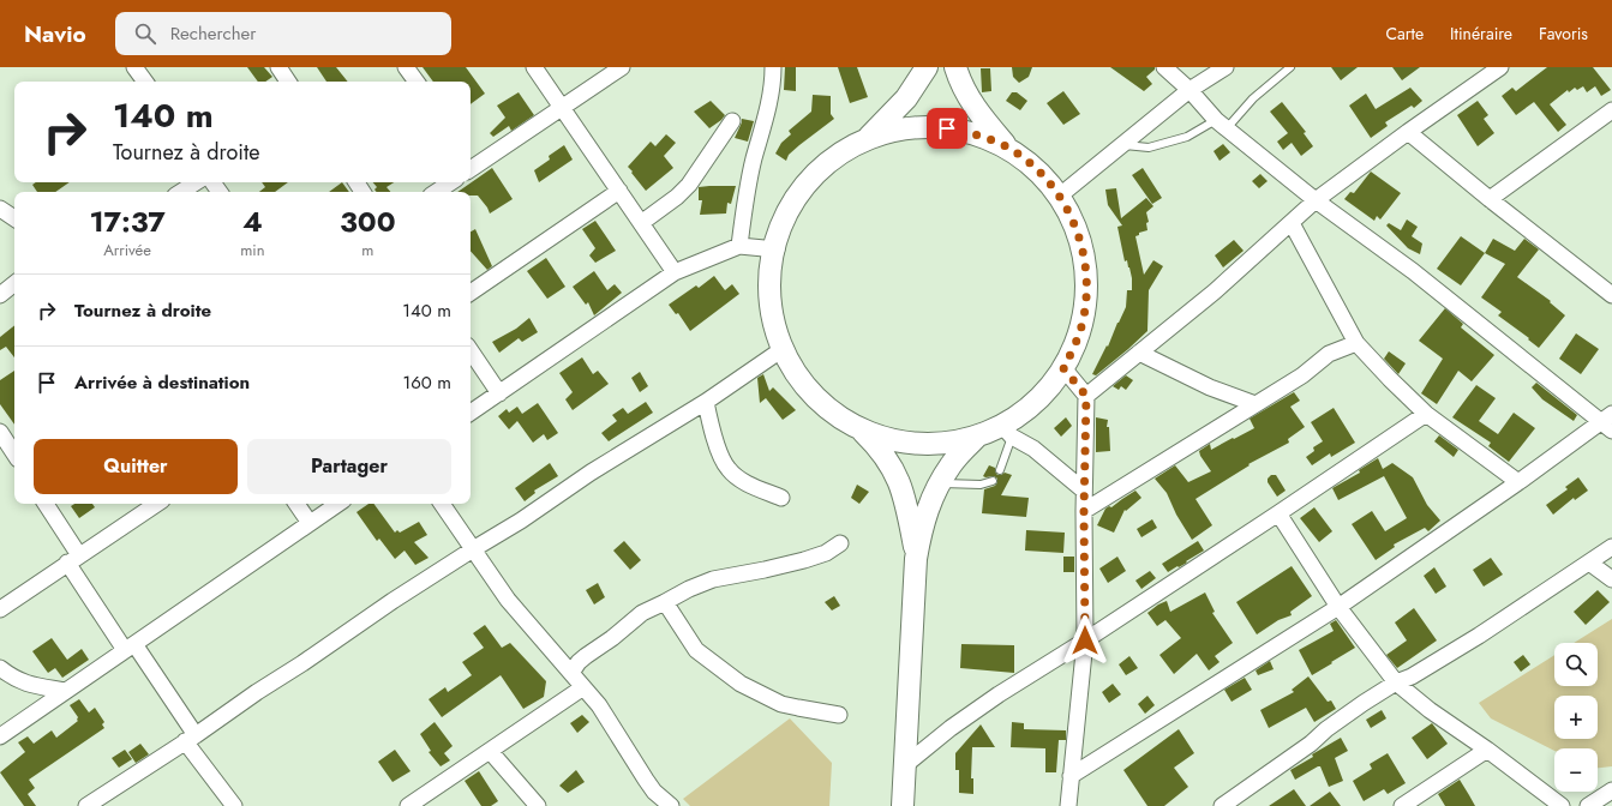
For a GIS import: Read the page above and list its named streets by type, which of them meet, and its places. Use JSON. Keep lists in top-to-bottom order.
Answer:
{
  "page": {
    "header": "Navio",
    "search": "Rechercher",
    "nav": ["Carte", "Itinéraire", "Favoris"],
    "turn": ["140 m", "Tournez à droite"],
    "eta": [
      "17:37",
      "Arrivée",
      "4",
      "min",
      "300",
      "m"
    ],
    "list": [
      {
        "name": "Tournez à droite",
        "value": "140 m"
      },
      {
        "name": "Arrivée à destination",
        "value": "160 m"
      }
    ],
    "buttons": ["Quitter", "Partager"],
    "map_buttons": ["+", "−"]
  }
}
